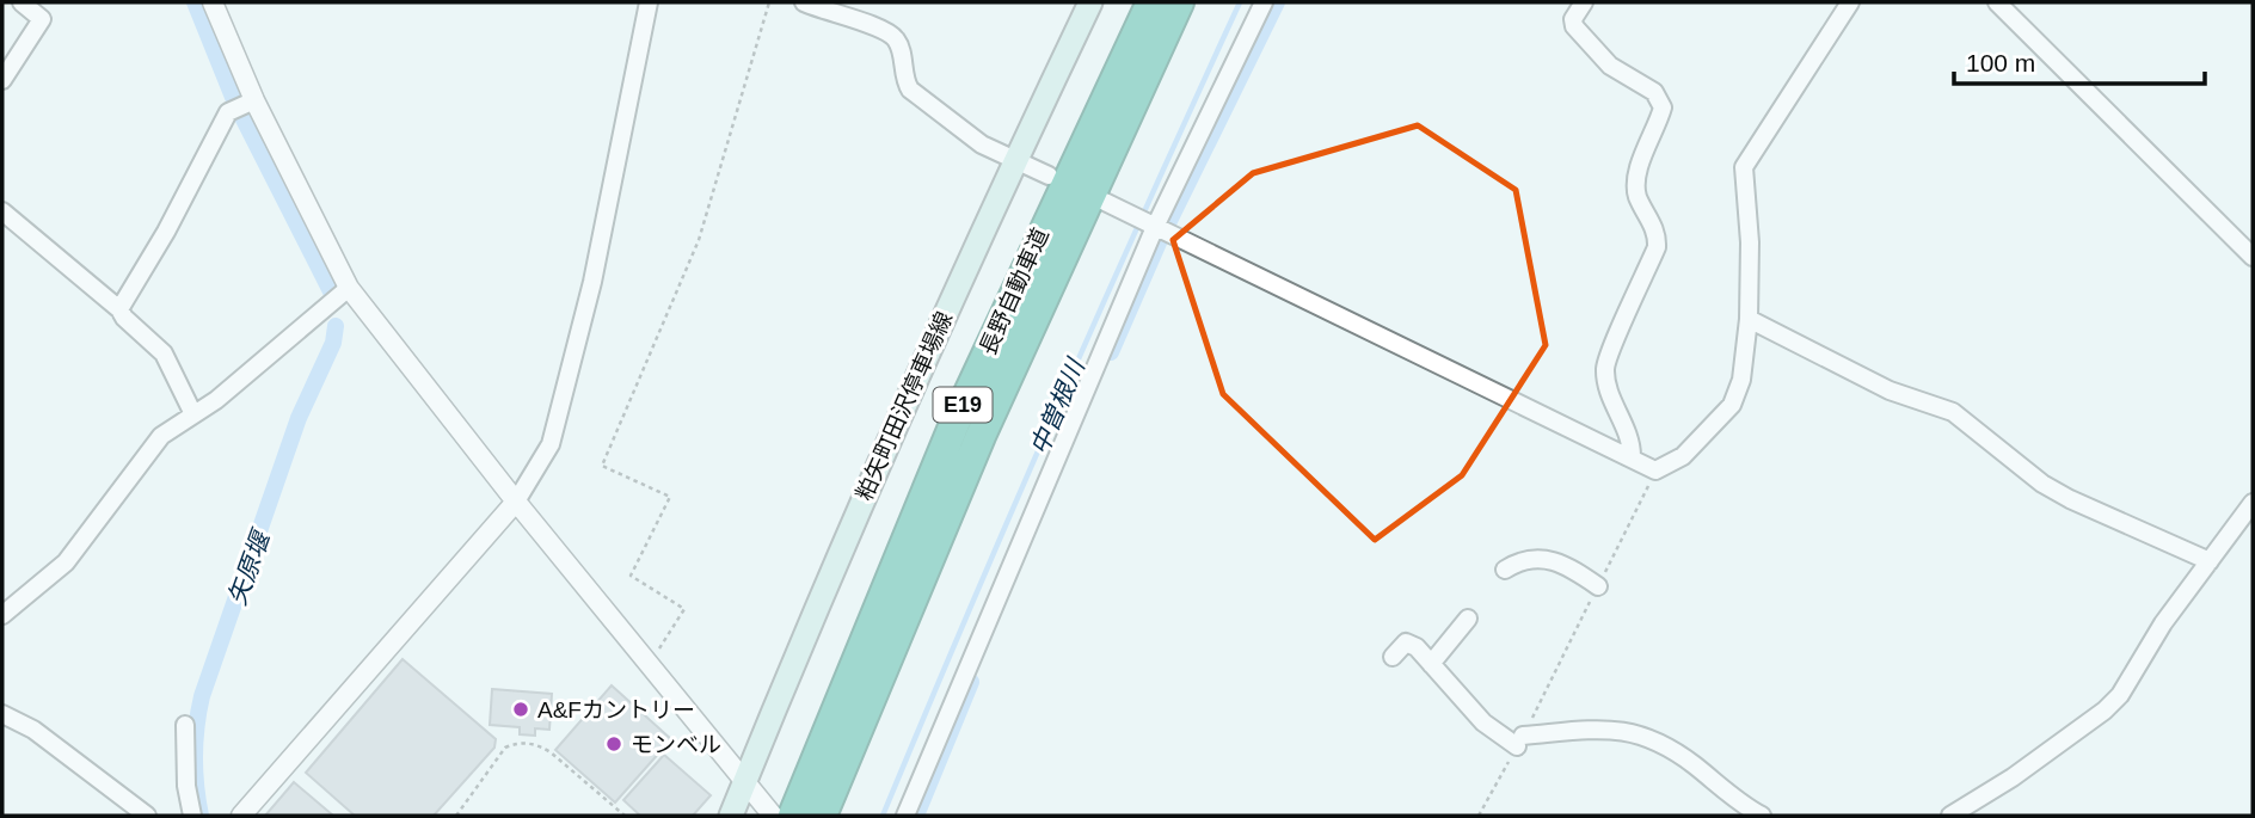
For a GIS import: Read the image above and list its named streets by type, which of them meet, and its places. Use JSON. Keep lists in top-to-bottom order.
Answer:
{
  "streets": {
    "highway": ["長野自動車道", "E19"],
    "main road": ["粕矢町田沢停車場線"]
  },
  "water": ["中曽根川", "矢原堰"],
  "places": ["A&Fカントリー", "モンベル"],
  "scale_bar": "100 m"
}
